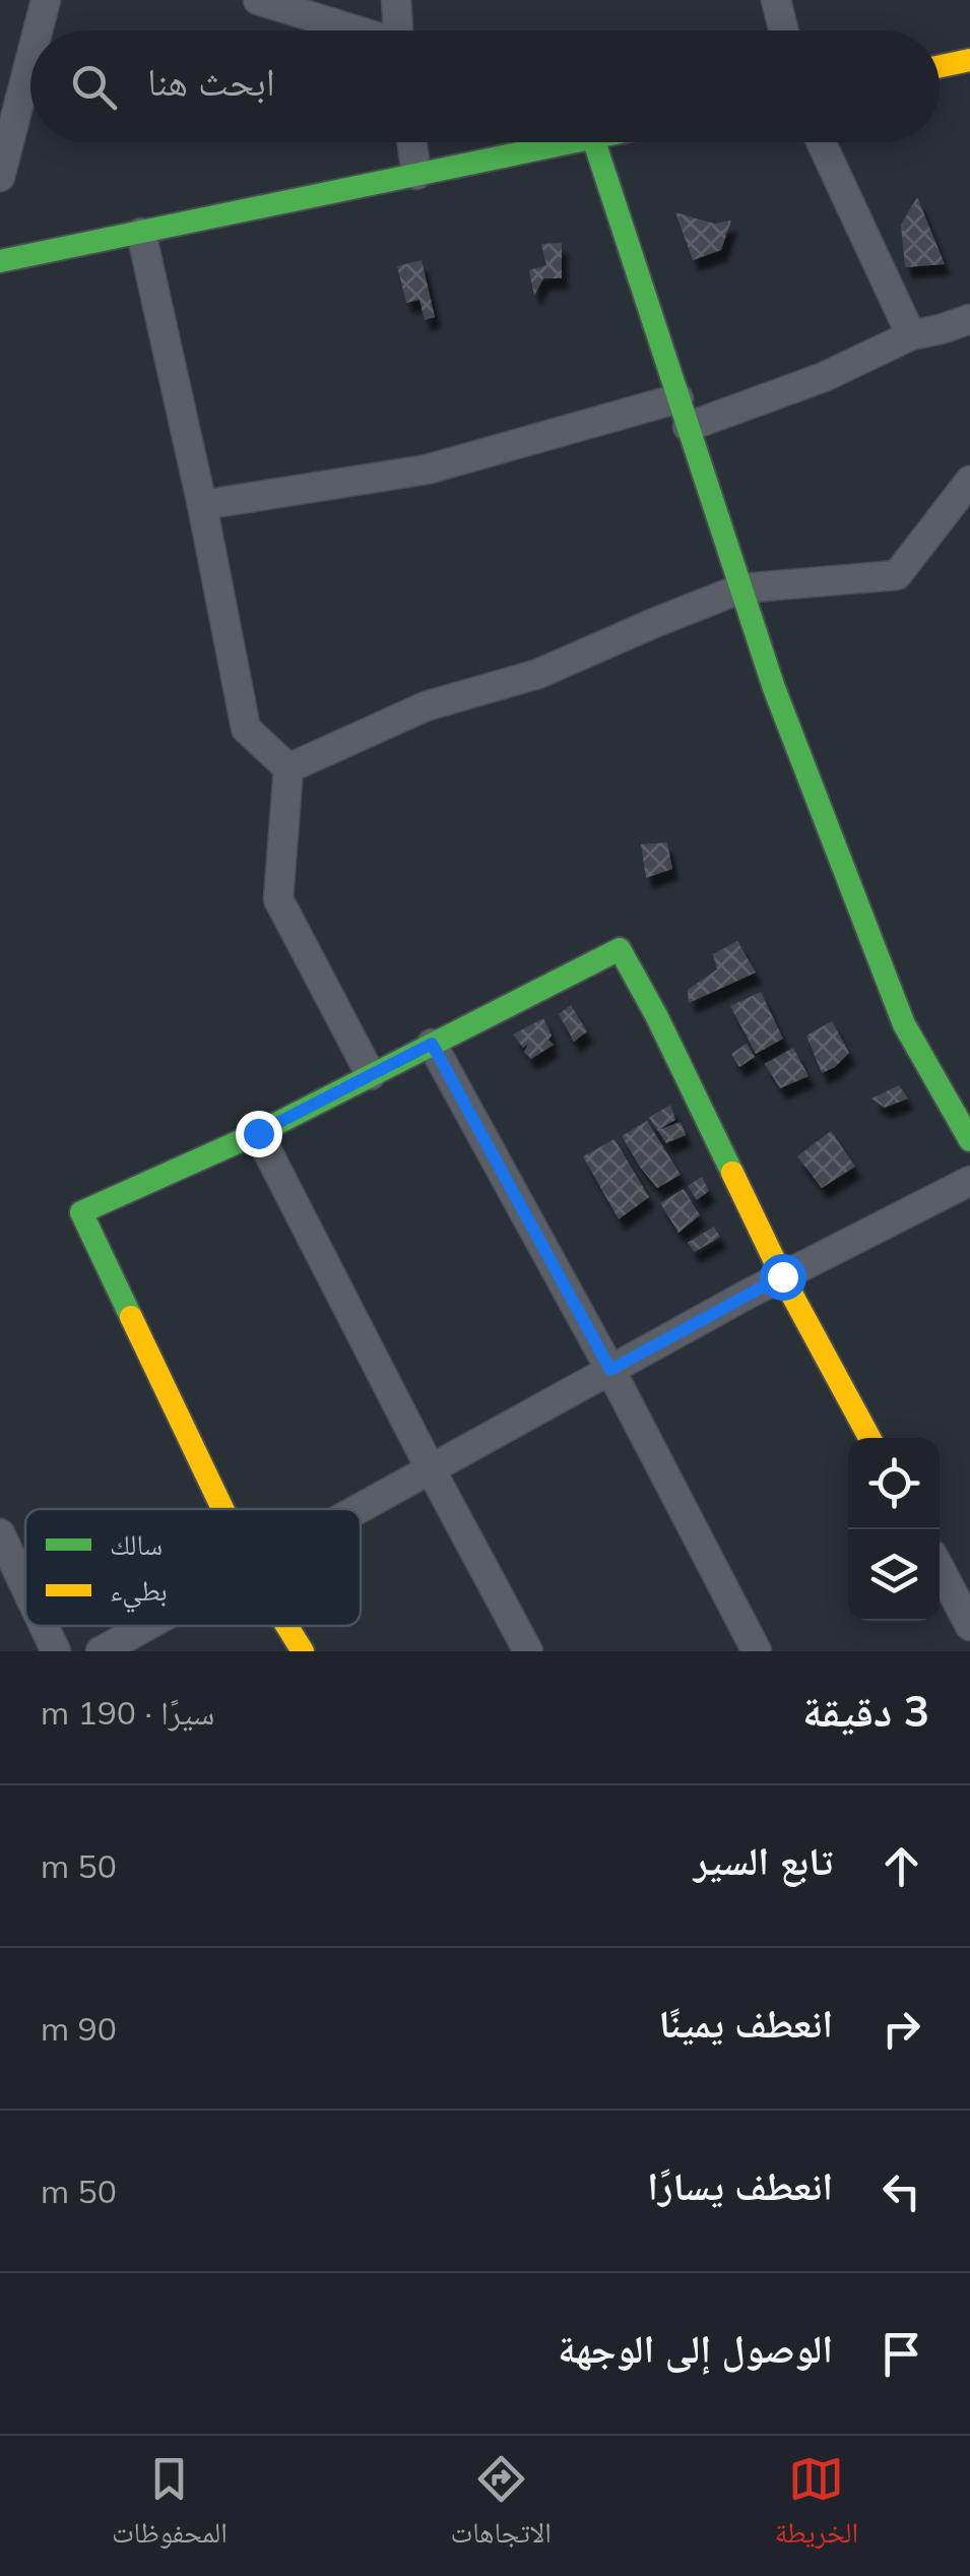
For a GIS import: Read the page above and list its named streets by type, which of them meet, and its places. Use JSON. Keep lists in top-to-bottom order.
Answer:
{
  "legend": ["سالك", "بطيء"],
  "page": {
    "search": "ابحث هنا",
    "heading": ["3 دقيقة", "سيرًا · 190 m"],
    "list": [
      ["تابع السير", "50 m"],
      ["انعطف يمينًا", "90 m"],
      ["انعطف يسارًا", "50 m"],
      "الوصول إلى الوجهة"
    ],
    "nav": ["الخريطة", "الاتجاهات", "المحفوظات"]
  }
}
